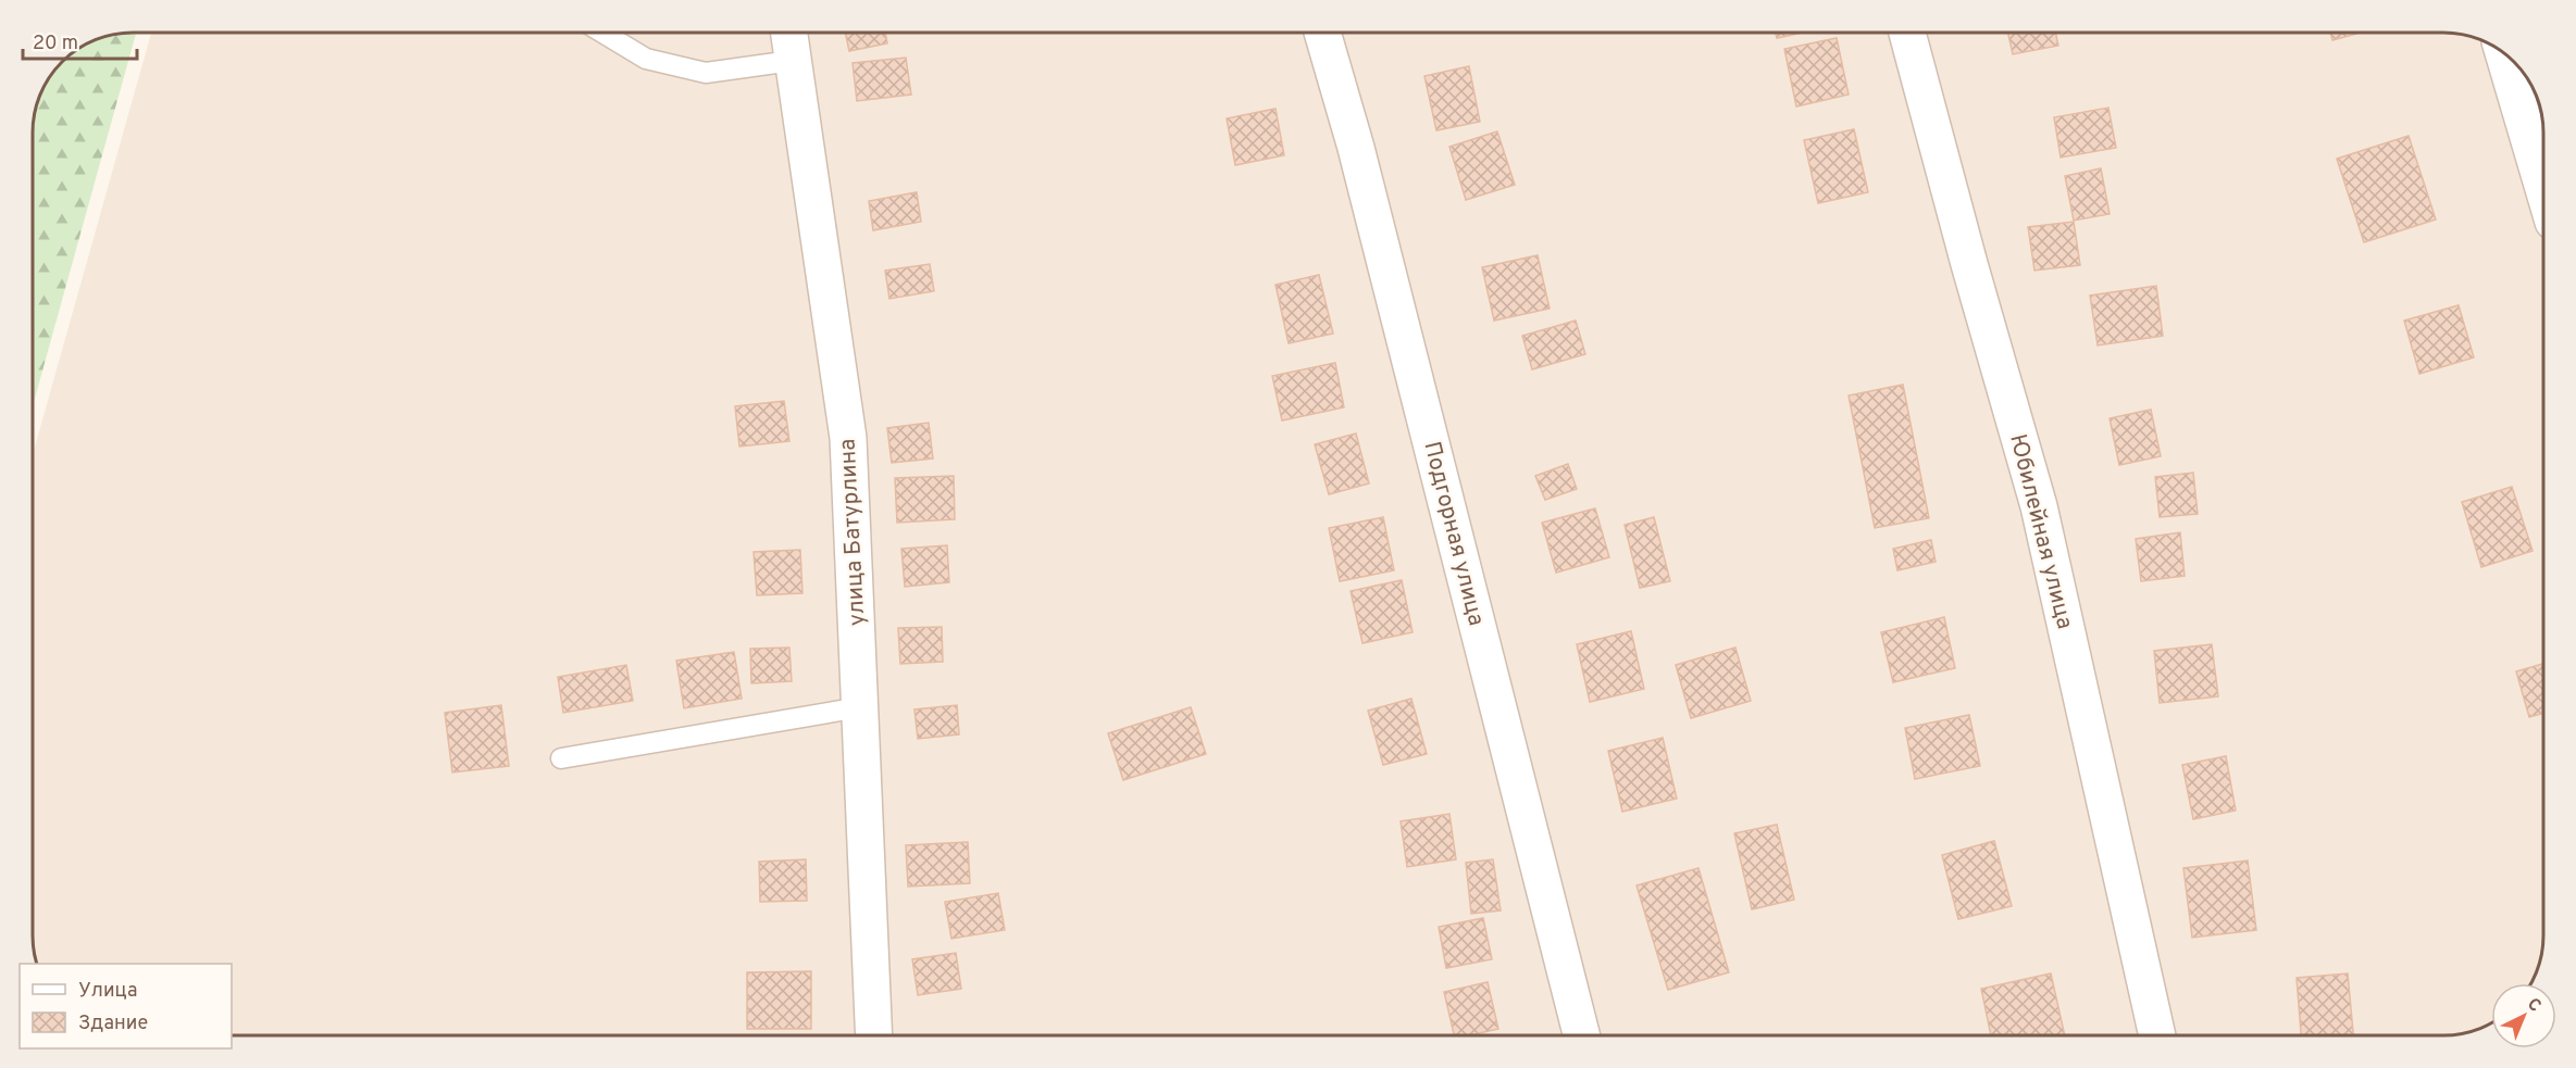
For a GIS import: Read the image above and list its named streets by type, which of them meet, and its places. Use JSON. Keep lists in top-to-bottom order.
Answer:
{
  "streets": {
    "street": ["Юбилейная улица", "улица Батурлина", "Подгорная улица"]
  },
  "legend": ["Улица", "Здание"],
  "scale_bar": "20 m",
  "north": "top right"
}
